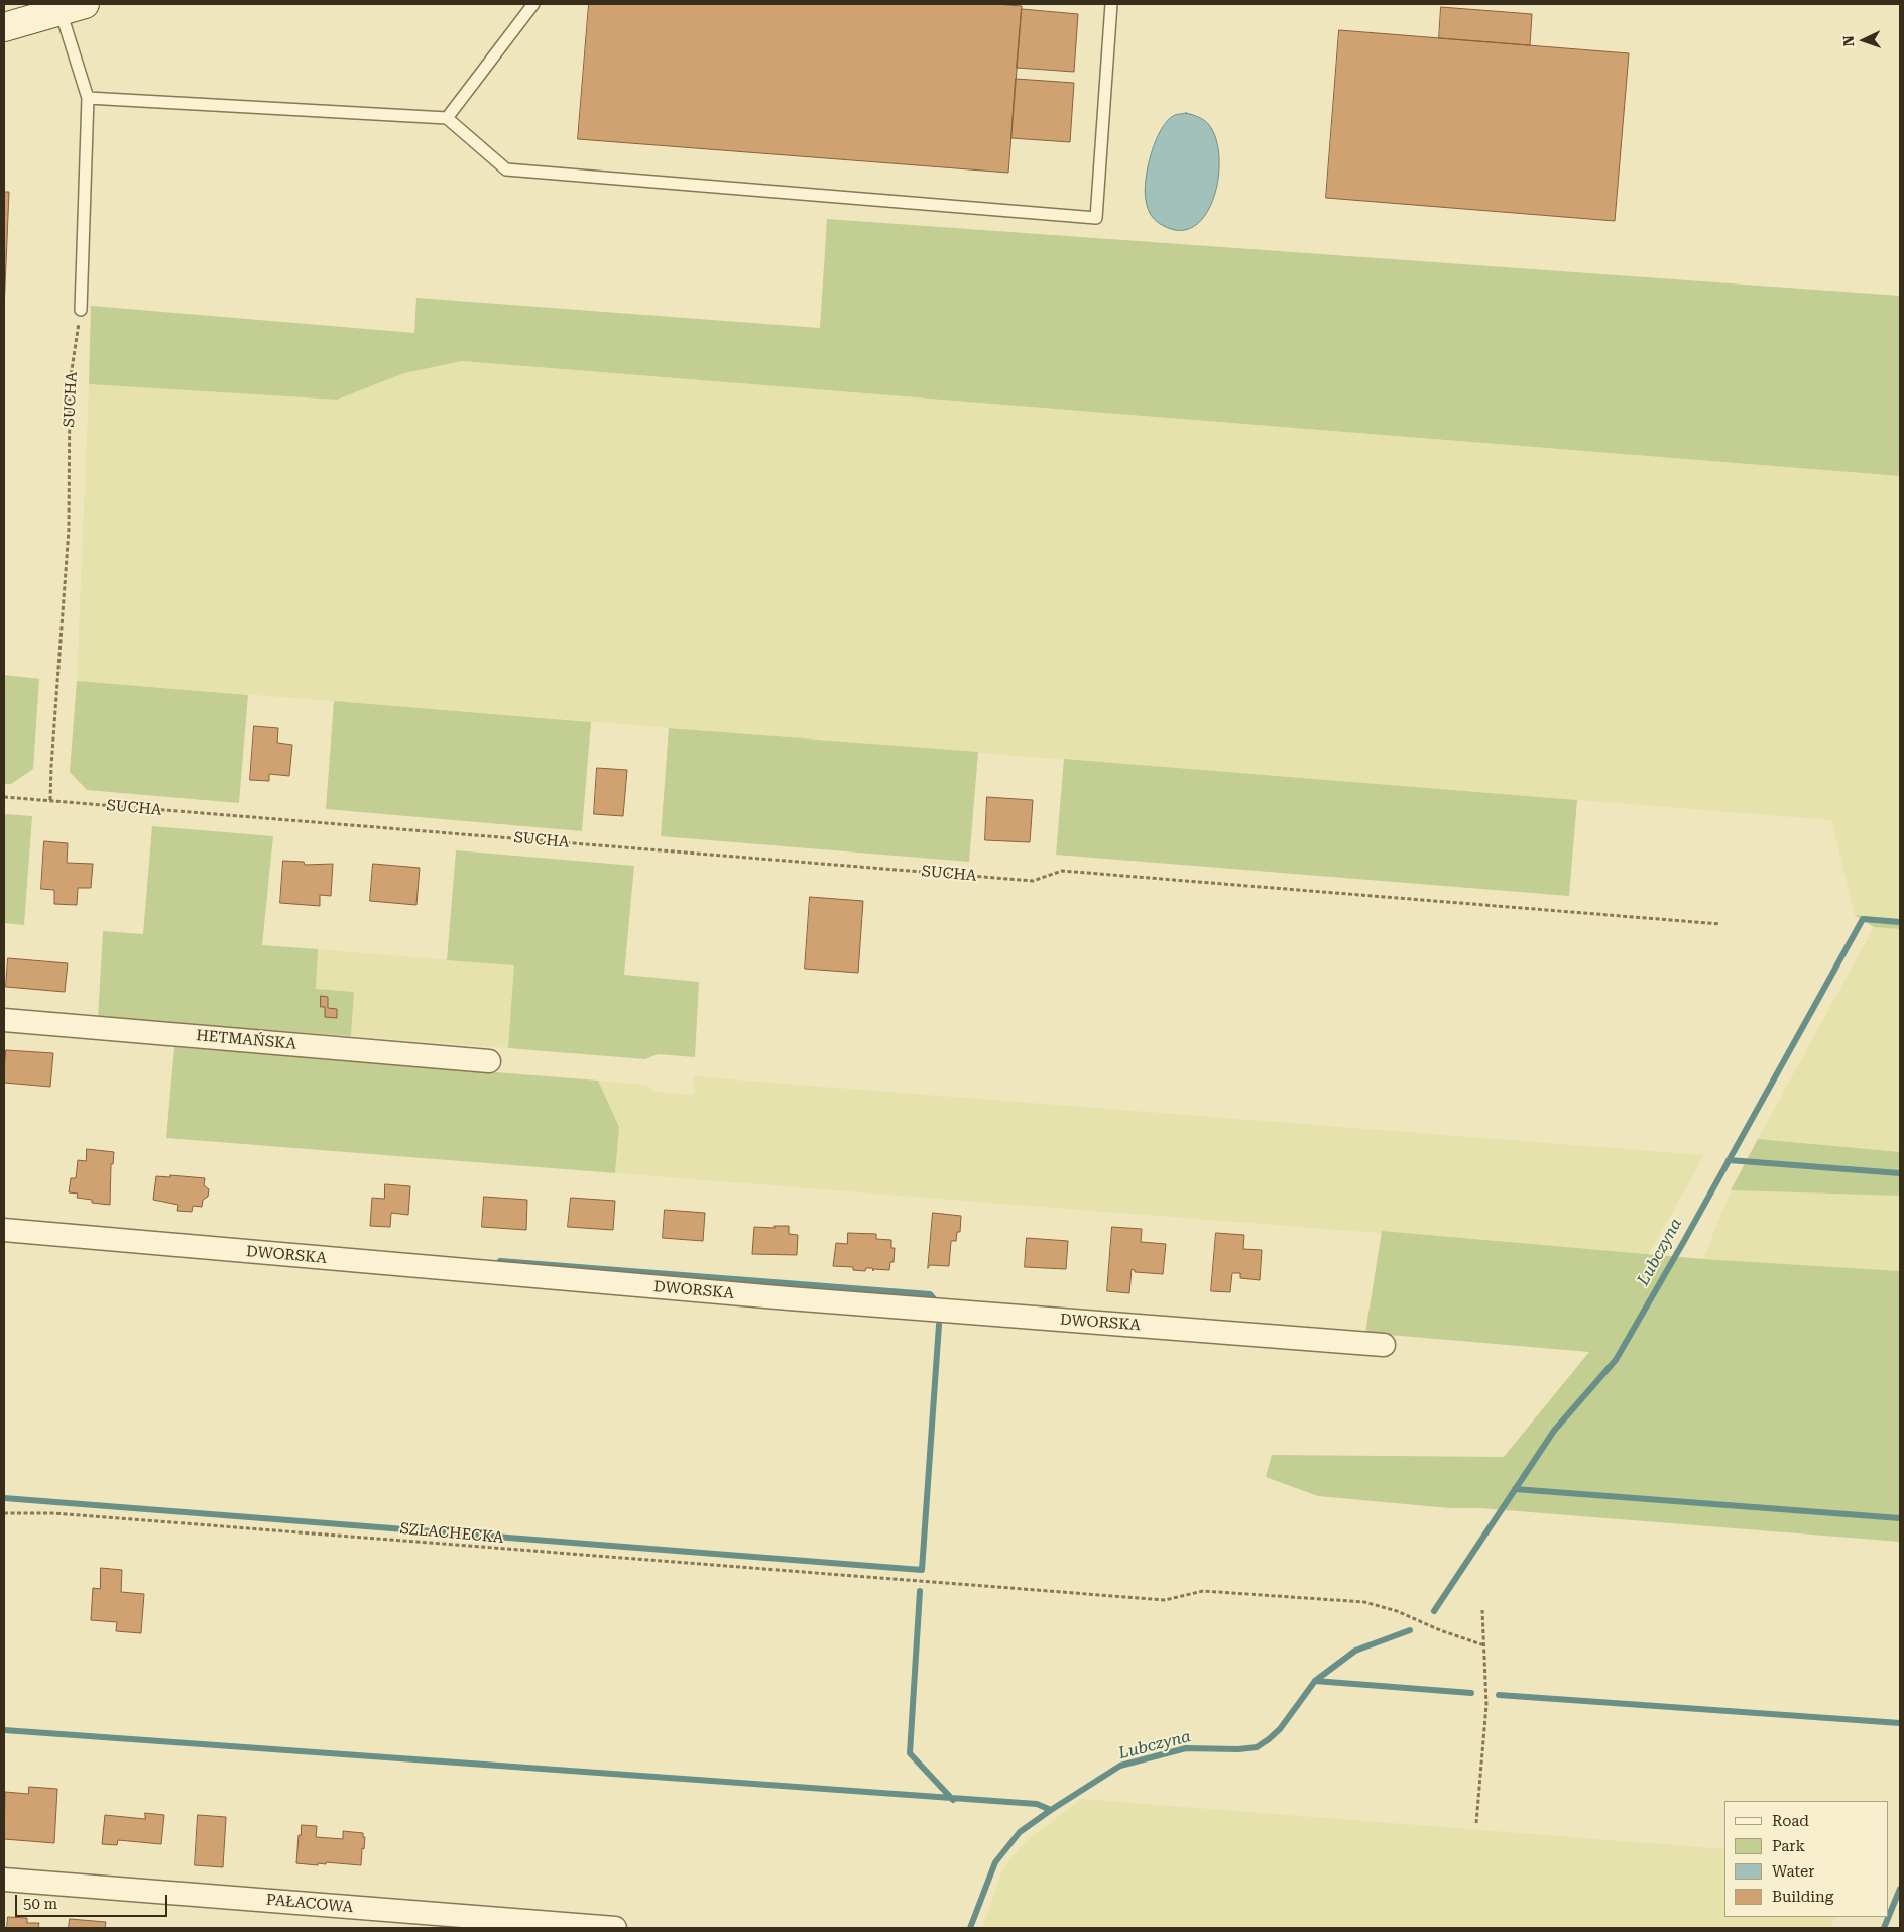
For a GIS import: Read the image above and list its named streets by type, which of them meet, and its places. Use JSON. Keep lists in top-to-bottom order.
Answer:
{
  "streets": {
    "street": ["HETMAŃSKA", "DWORSKA", "PAŁACOWA"],
    "path": ["SUCHA", "SZLACHECKA"]
  },
  "water": ["Lubczyna"],
  "legend": [
    "Road",
    "Park",
    "Water",
    "Building"
  ],
  "scale_bar": "50 m",
  "north": "left"
}
